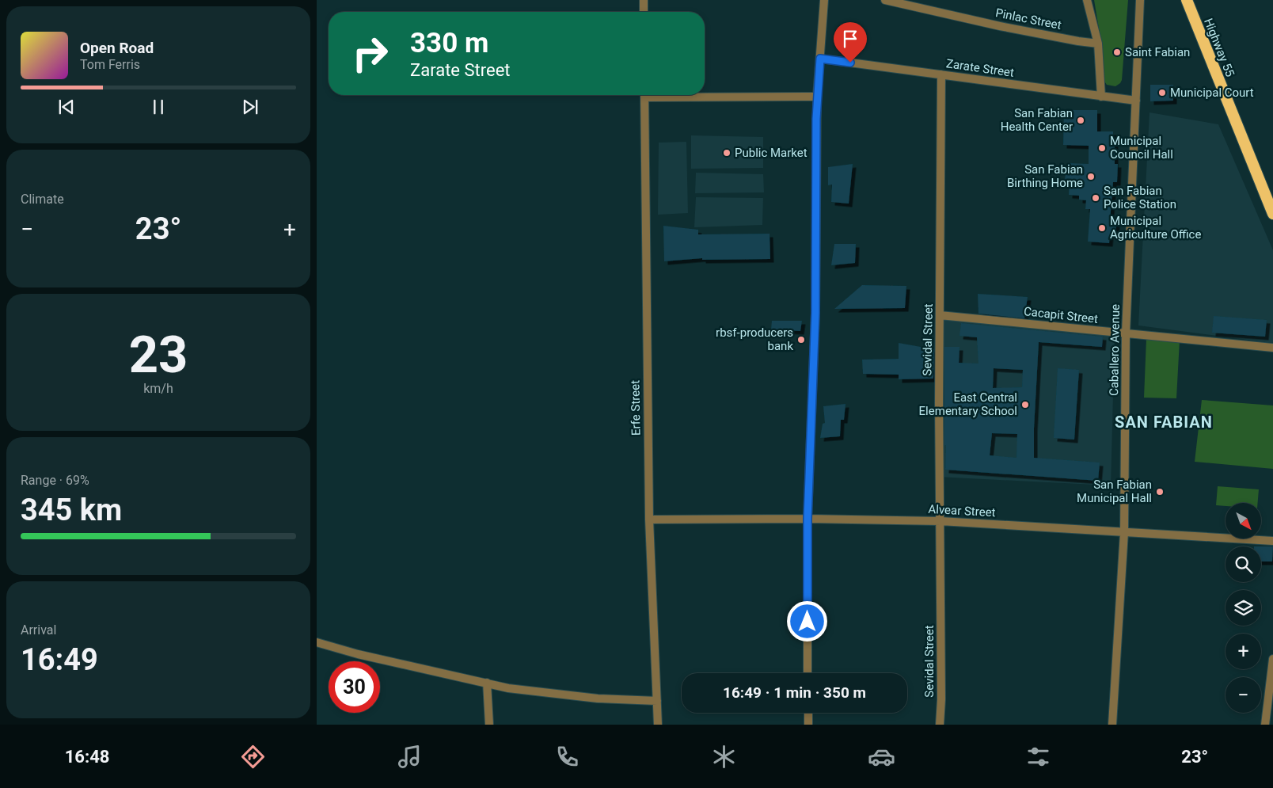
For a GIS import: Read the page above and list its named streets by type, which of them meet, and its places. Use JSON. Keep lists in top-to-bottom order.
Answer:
{
  "streets": {
    "highway": ["Highway 55"],
    "street": [
      "Pinlac Street",
      "Zarate Street",
      "Cacapit Street",
      "Sevidal Street",
      "Caballero Avenue",
      "Erfe Street",
      "Alvear Street"
    ]
  },
  "crossings": [
    ["Zarate Street", "Sevidal Street"],
    ["Zarate Street", "Caballero Avenue"],
    ["Cacapit Street", "Sevidal Street"],
    ["Cacapit Street", "Caballero Avenue"],
    ["Sevidal Street", "Alvear Street"],
    ["Caballero Avenue", "Alvear Street"],
    ["Erfe Street", "Alvear Street"]
  ],
  "districts": ["SAN FABIAN"],
  "places": [
    "Saint Fabian",
    "Municipal Court",
    "San Fabian Health Center",
    "Municipal Council Hall",
    "Public Market",
    "San Fabian Birthing Home",
    "San Fabian Police Station",
    "Municipal Agriculture Office",
    "rbsf-producers bank",
    "East Central Elementary School",
    "San Fabian Municipal Hall"
  ],
  "north": "bottom right",
  "page": {
    "turn": ["330 m", "Zarate Street"],
    "song": ["Open Road", "Tom Ferris"],
    "tile": [
      "Climate",
      ["23", "km/h"],
      ["Range · 69%", "345 km"],
      ["Arrival", "16:49"]
    ],
    "heat": ["−", "23°", "+"],
    "map_buttons": ["+", "−"],
    "limit": "30",
    "trip": "16:49 · 1 min · 350 m",
    "tabs": ["16:48", "23°"]
  }
}
